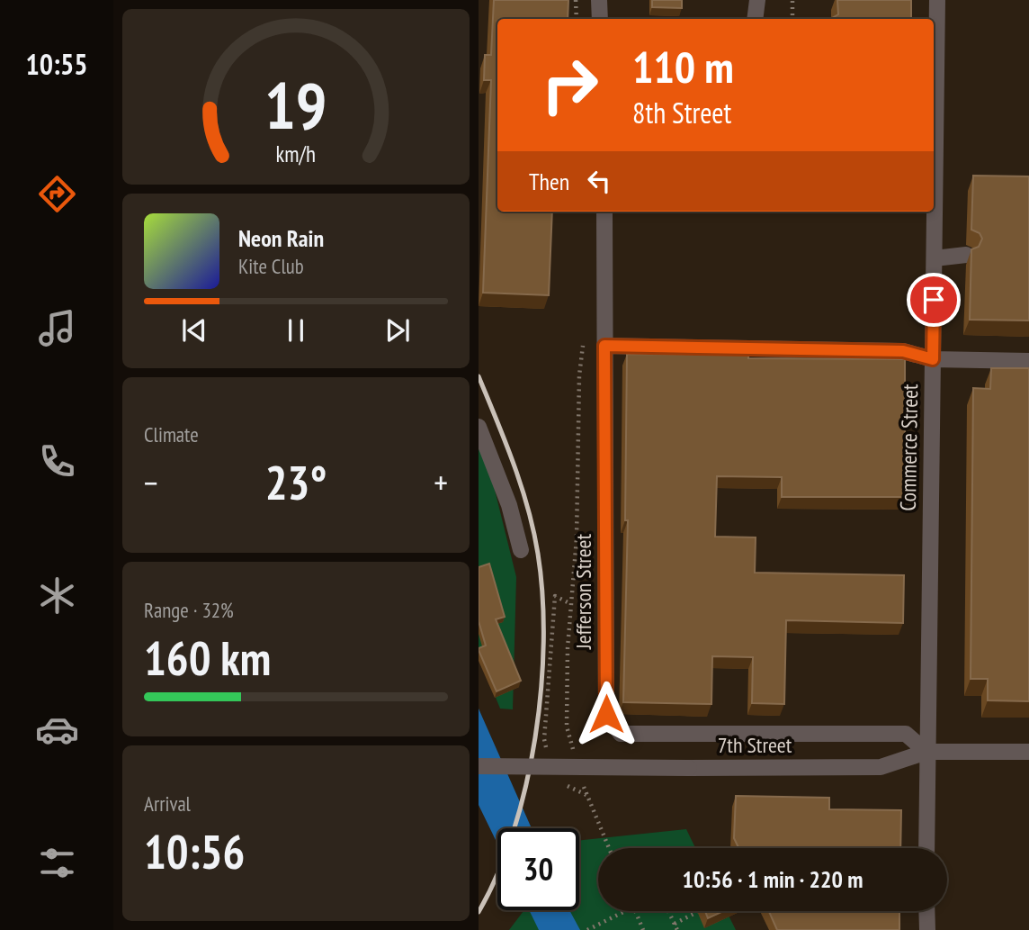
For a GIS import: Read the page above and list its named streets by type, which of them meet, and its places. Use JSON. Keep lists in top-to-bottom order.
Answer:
{
  "streets": {
    "street": ["Commerce Street", "Jefferson Street", "7th Street"]
  },
  "crossings": [
    ["Commerce Street", "Jefferson Street"],
    ["Commerce Street", "7th Street"],
    ["Jefferson Street", "7th Street"]
  ],
  "page": {
    "tabs": "10:55",
    "turn": ["110 m", "8th Street"],
    "then": "Then",
    "song": ["Neon Rain", "Kite Club"],
    "tile": [
      "Climate",
      ["Range · 32%", "160 km"],
      ["Arrival", "10:56"]
    ],
    "heat": ["−", "23°", "+"],
    "limit": "30",
    "trip": "10:56 · 1 min · 220 m",
    "gauge": ["19", "km/h"]
  }
}
